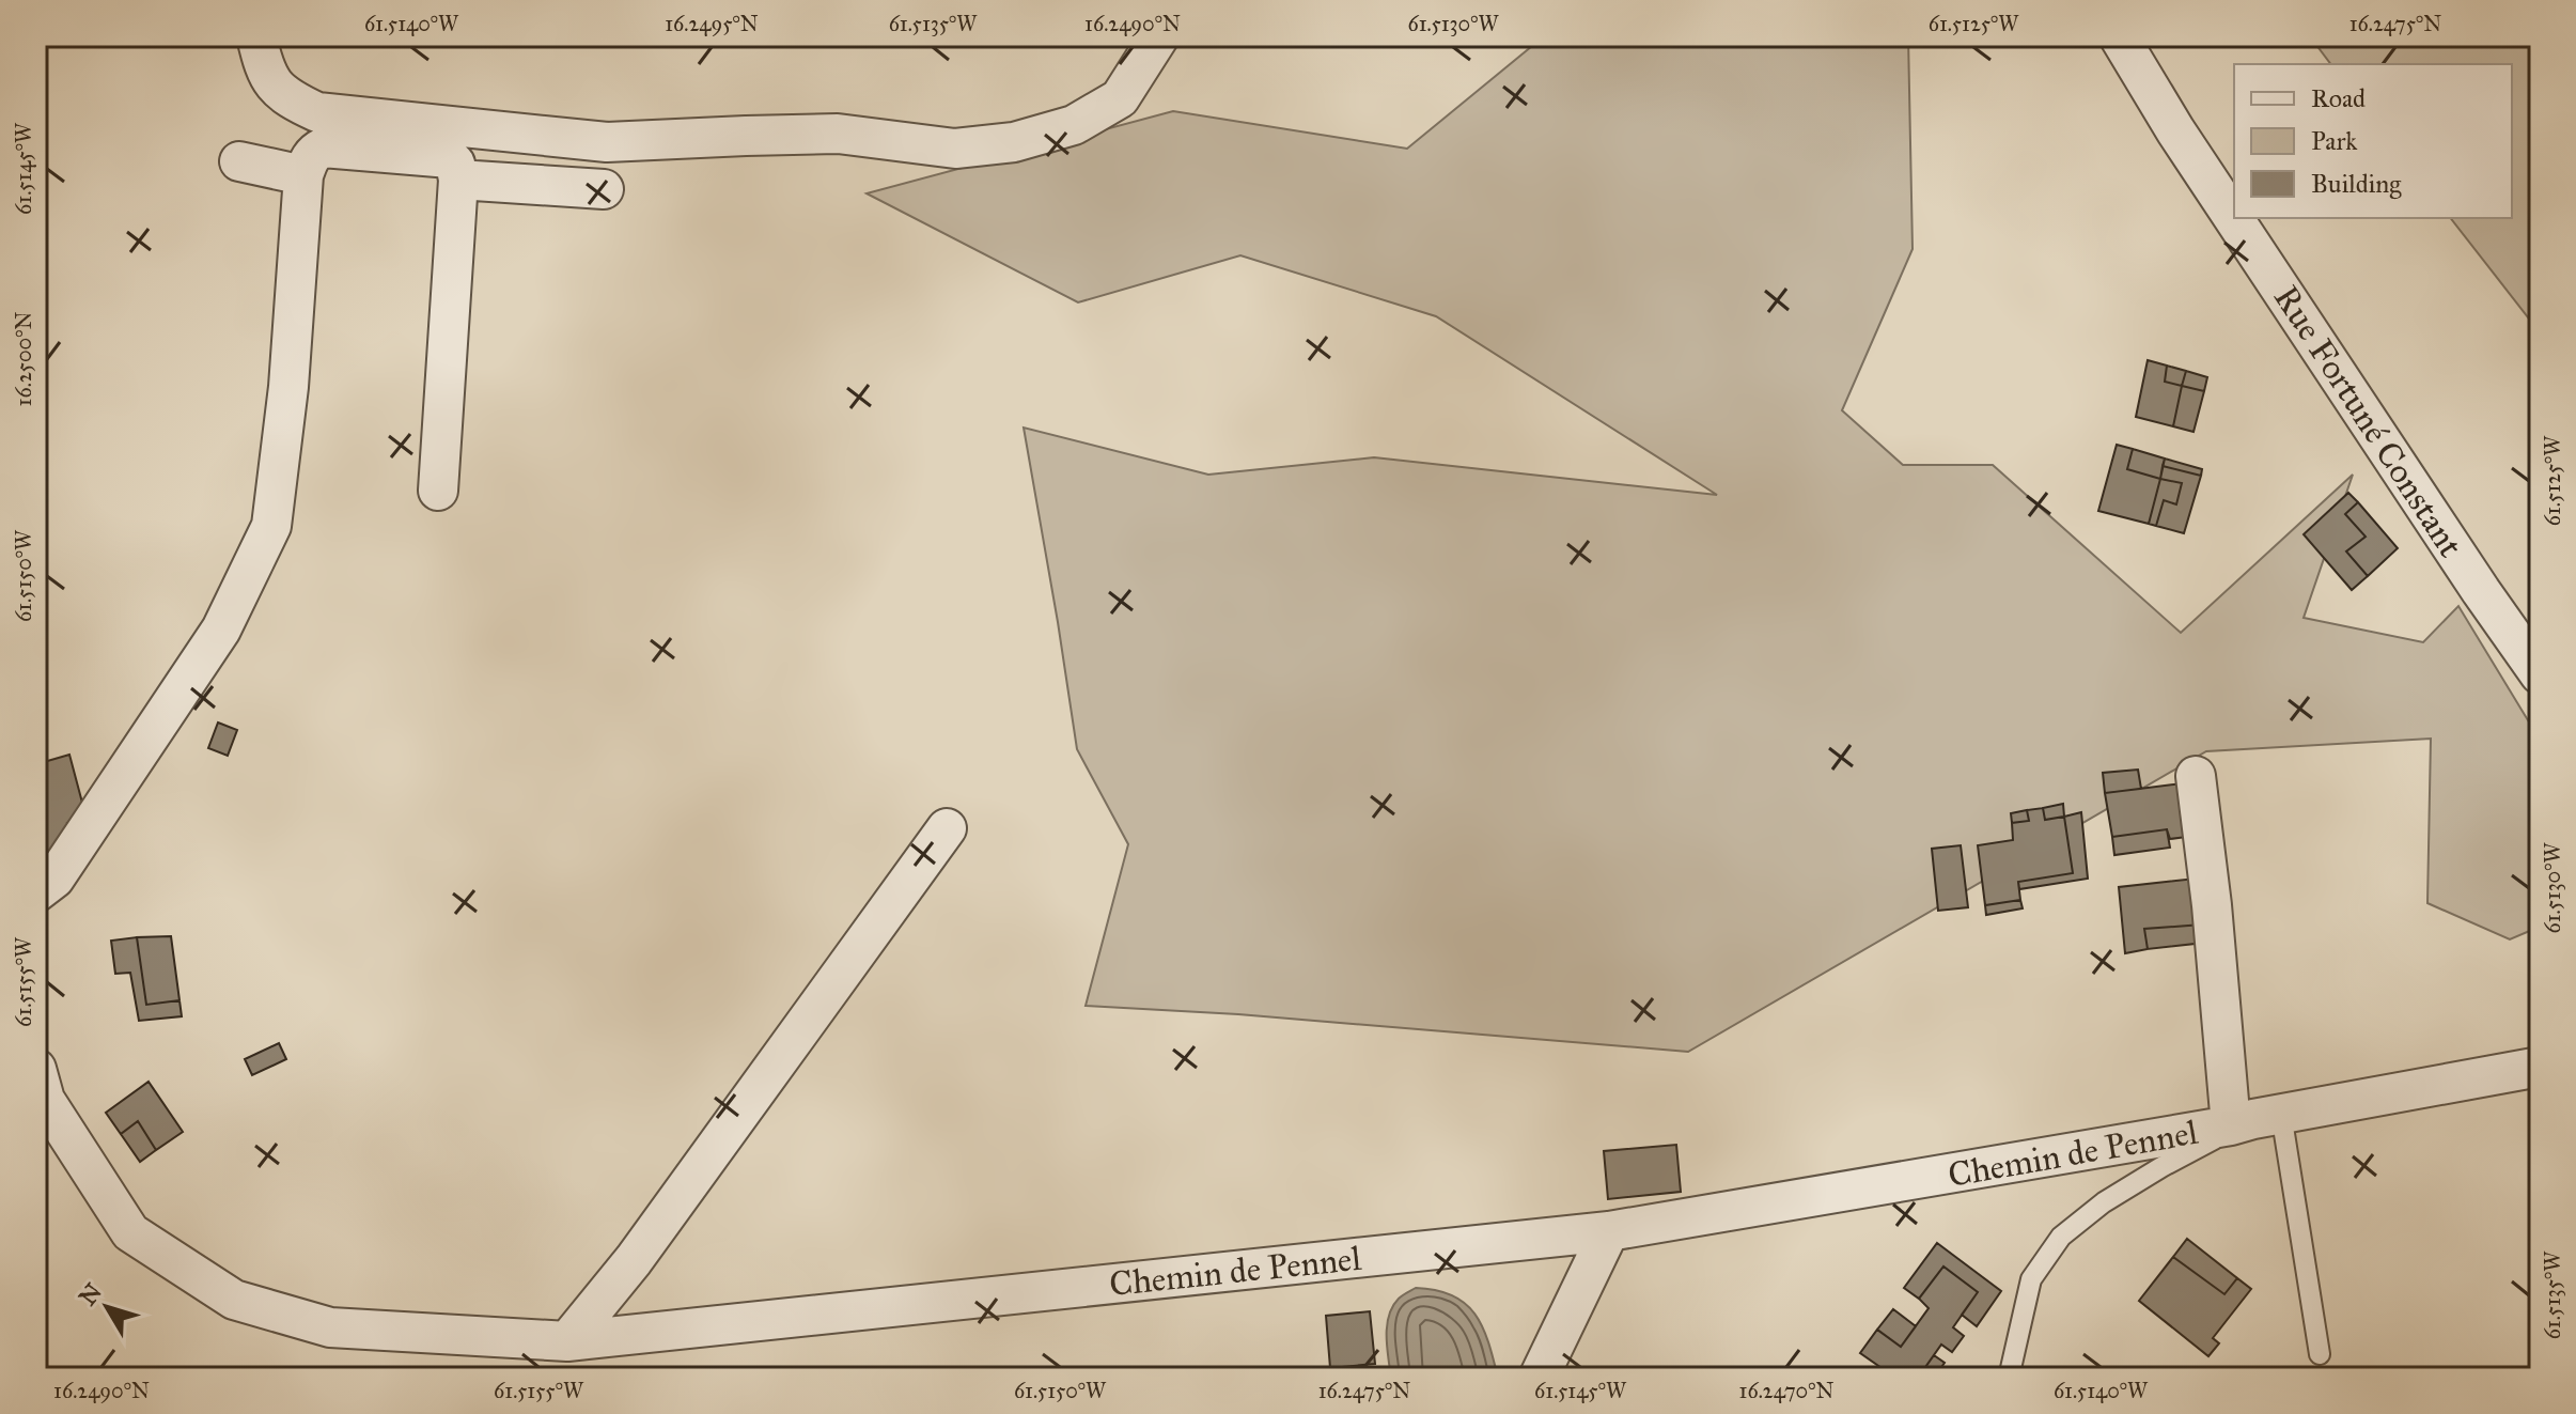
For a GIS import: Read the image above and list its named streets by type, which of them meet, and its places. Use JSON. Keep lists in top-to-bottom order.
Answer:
{
  "streets": {
    "street": ["Rue Fortuné Constant", "Chemin de Pennel"]
  },
  "legend": ["Road", "Park", "Building"],
  "north": "top left",
  "coordinates": [
    "61.5140°W",
    "16.2495°N",
    "61.5135°W",
    "16.2490°N",
    "61.5130°W",
    "61.5125°W",
    "16.2475°N",
    "61.5145°W",
    "16.2500°N",
    "61.5150°W",
    "61.5155°W",
    "16.2470°N"
  ]
}
